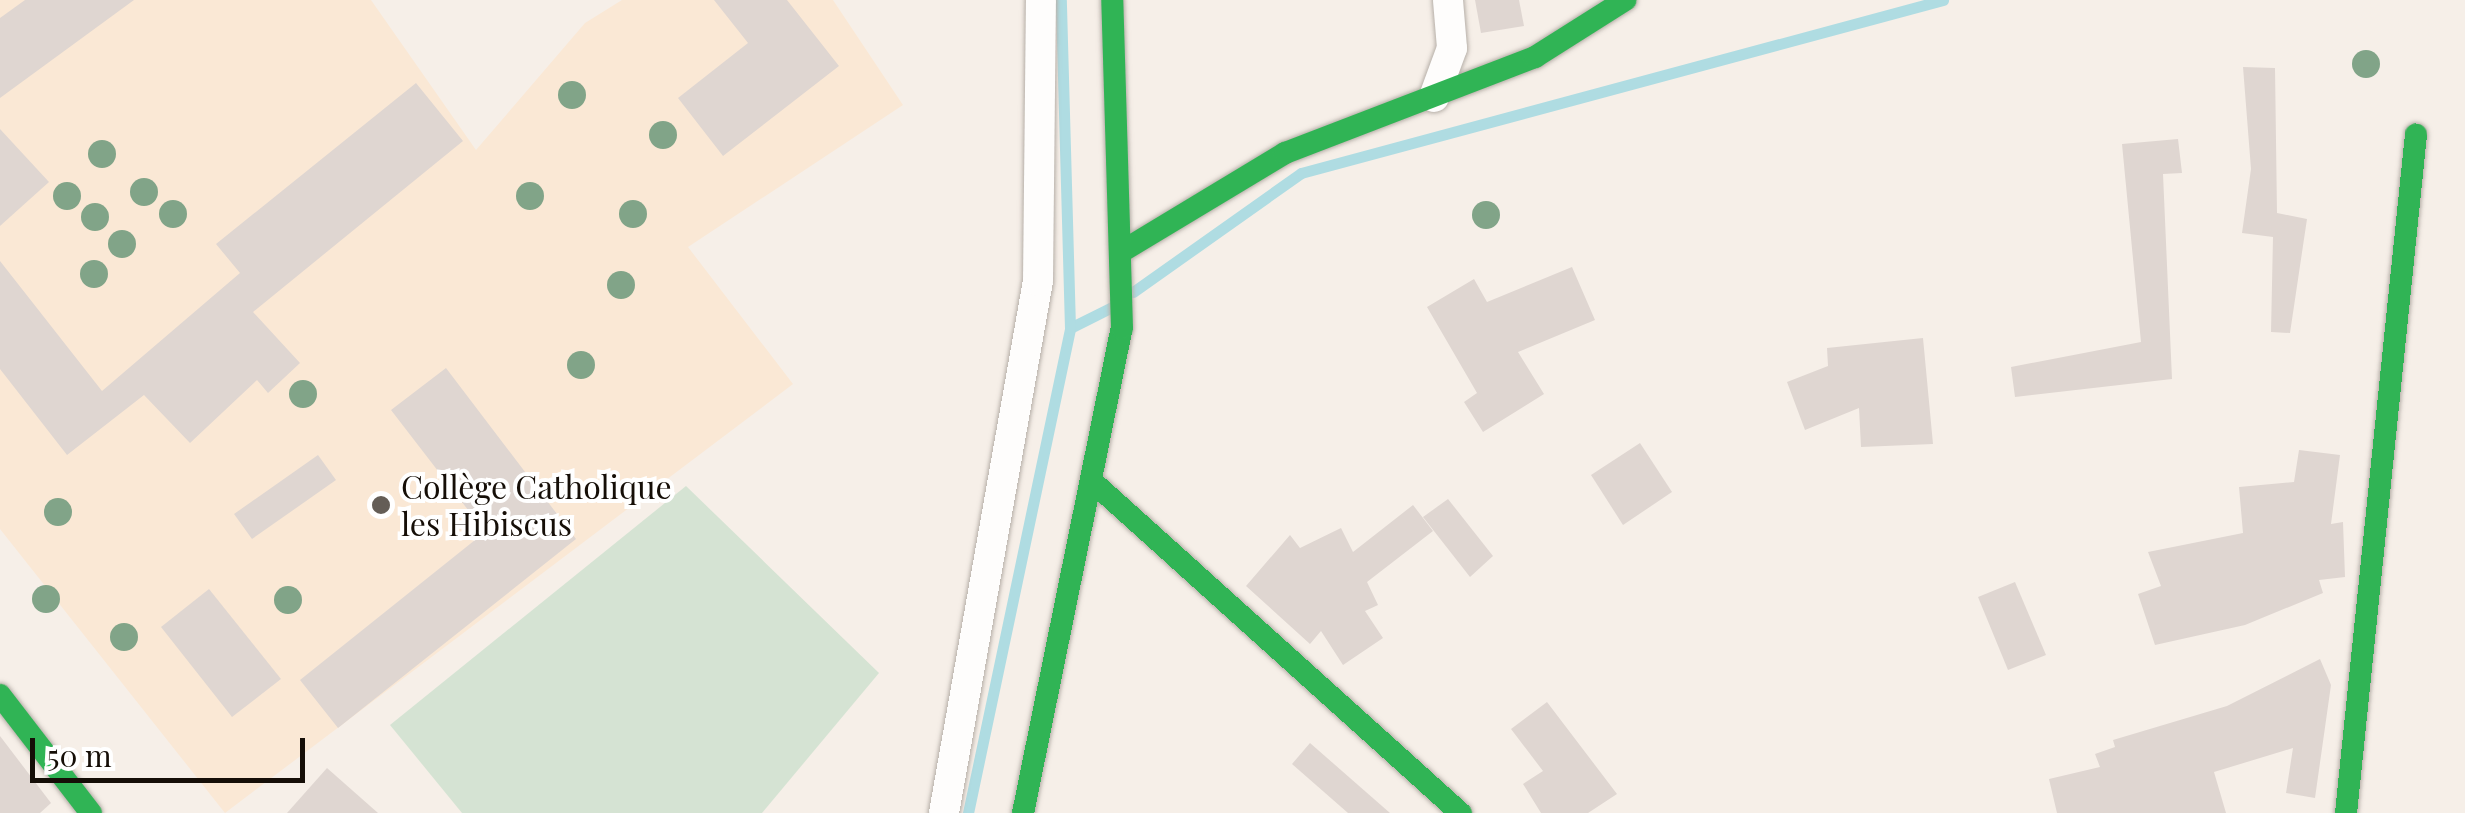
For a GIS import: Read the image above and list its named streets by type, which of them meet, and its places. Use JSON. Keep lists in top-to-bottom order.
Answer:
{
  "places": ["Collège Catholique les Hibiscus"],
  "scale_bar": "50 m"
}
